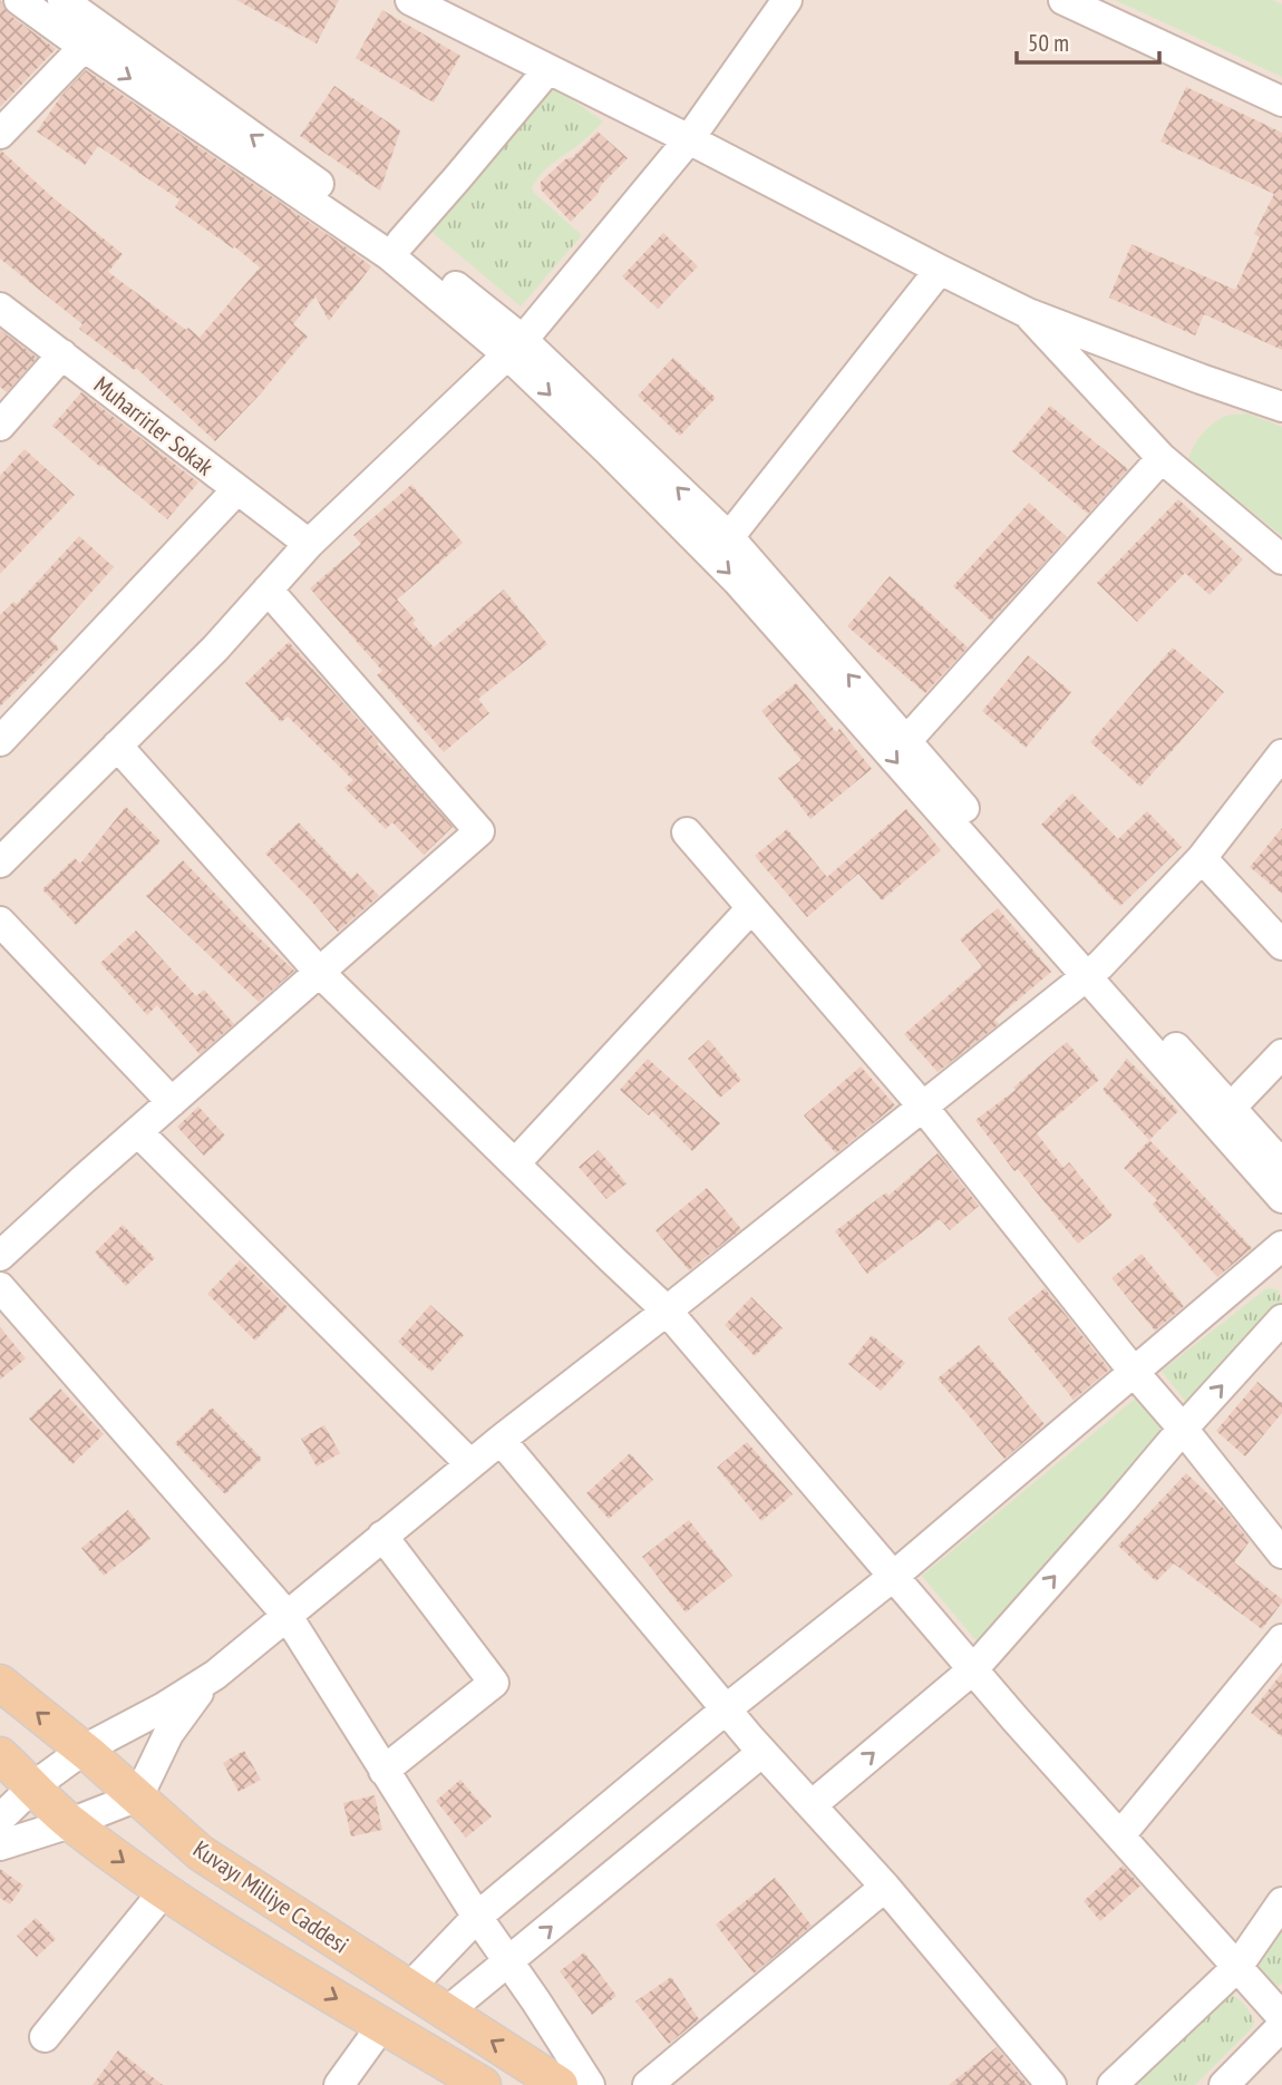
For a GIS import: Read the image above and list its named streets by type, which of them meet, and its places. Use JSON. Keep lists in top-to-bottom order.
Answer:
{
  "streets": {
    "main road": ["Kuvayı Milliye Caddesi"],
    "street": ["Muharrirler Sokak"]
  },
  "scale_bar": "50 m"
}
